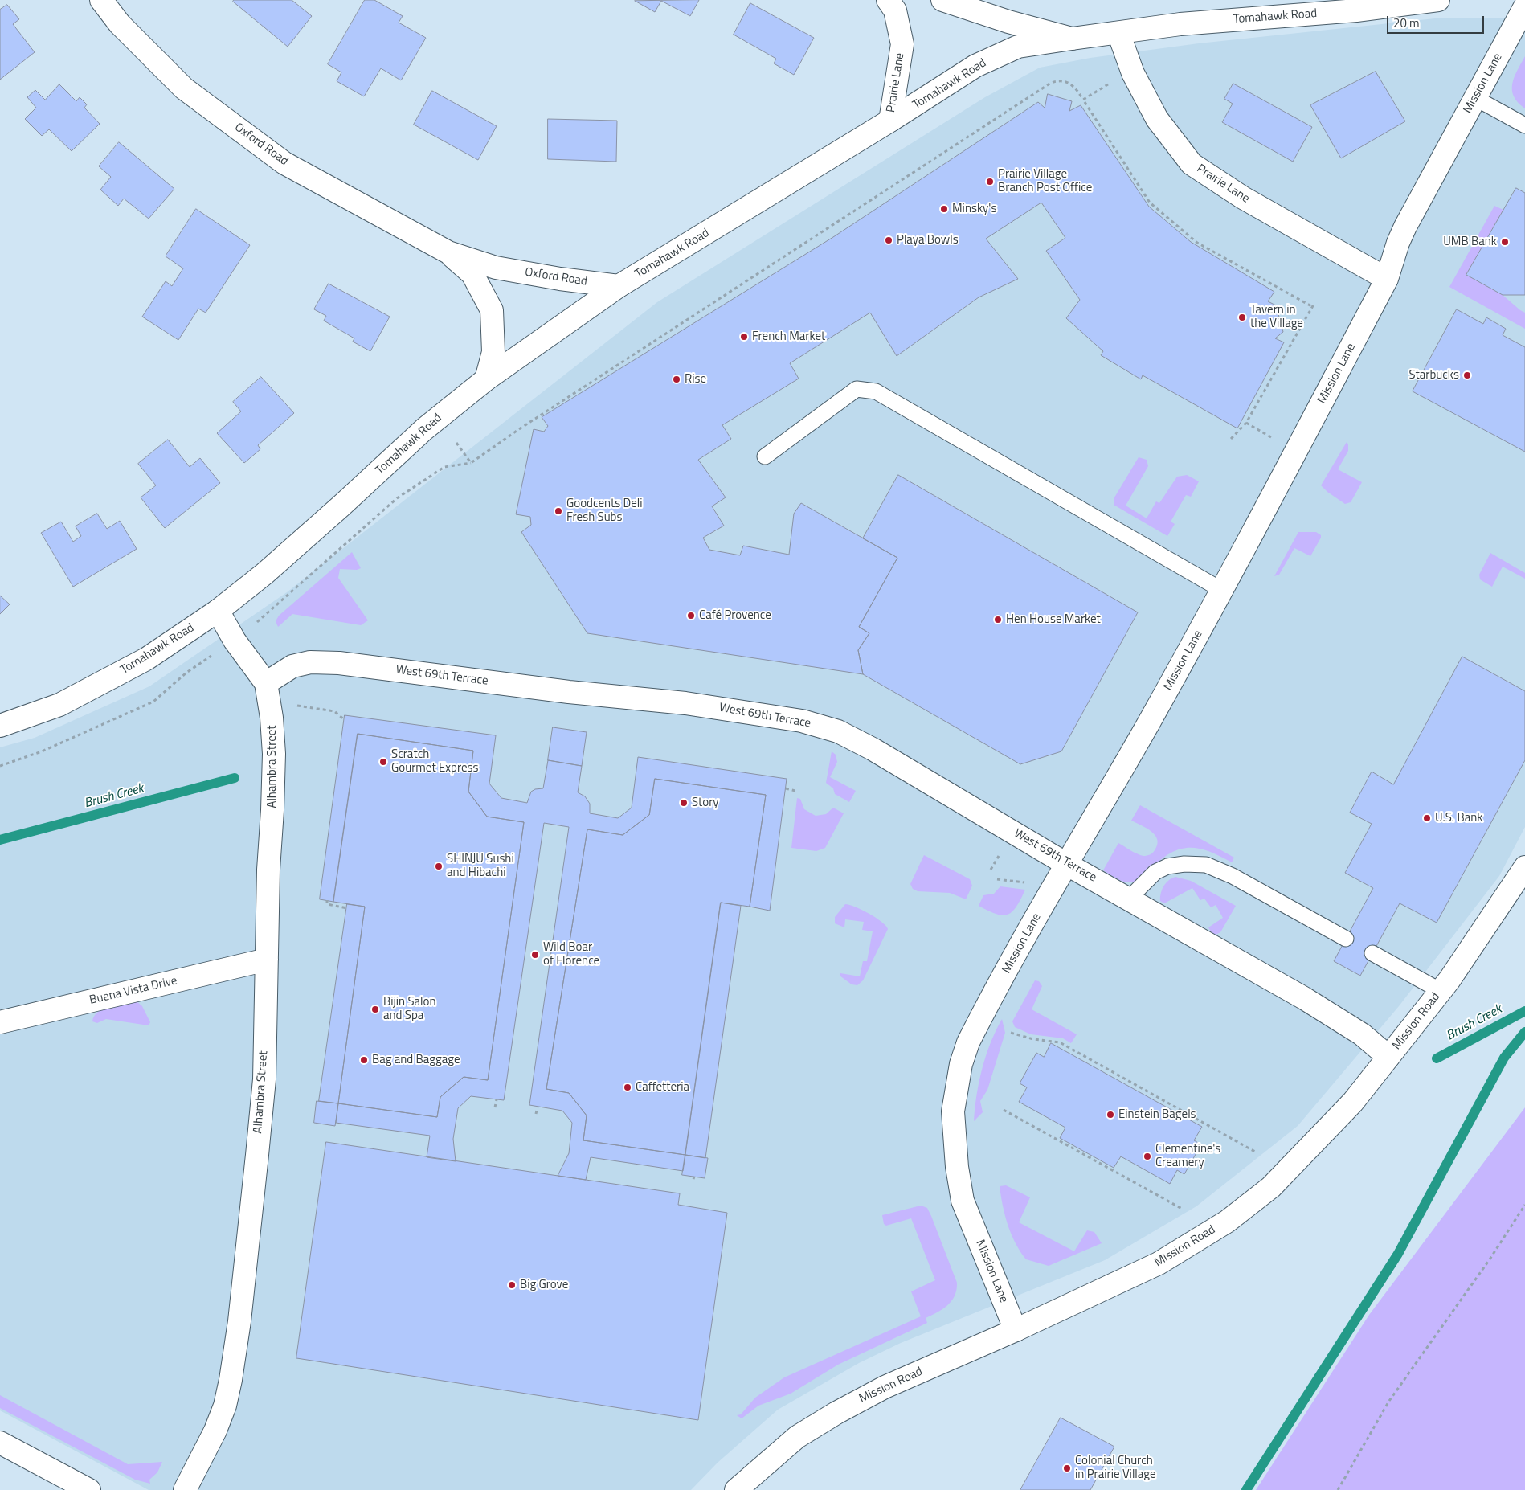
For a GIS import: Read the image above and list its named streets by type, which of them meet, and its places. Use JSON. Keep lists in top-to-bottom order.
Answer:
{
  "streets": {
    "street": [
      "Tomahawk Road",
      "Prairie Lane",
      "Mission Lane",
      "Oxford Road",
      "West 69th Terrace",
      "Alhambra Street",
      "Buena Vista Drive",
      "Mission Road"
    ]
  },
  "crossings": [
    ["Tomahawk Road", "Prairie Lane"],
    ["Tomahawk Road", "Oxford Road"],
    ["Prairie Lane", "Mission Lane"],
    ["Mission Lane", "West 69th Terrace"],
    ["Mission Lane", "Mission Road"],
    ["West 69th Terrace", "Alhambra Street"],
    ["West 69th Terrace", "Mission Road"],
    ["Alhambra Street", "Buena Vista Drive"]
  ],
  "water": ["Brush Creek"],
  "places": [
    "Prairie Village Branch Post Office",
    "Minsky's",
    "Playa Bowls",
    "UMB Bank",
    "Tavern in the Village",
    "French Market",
    "Starbucks",
    "Rise",
    "Goodcents Deli Fresh Subs",
    "Café Provence",
    "Hen House Market",
    "Scratch Gourmet Express",
    "Story",
    "U.S. Bank",
    "SHINJU Sushi and Hibachi",
    "Wild Boar of Florence",
    "Bijin Salon and Spa",
    "Bag and Baggage",
    "Caffetteria",
    "Einstein Bagels",
    "Clementine's Creamery",
    "Big Grove",
    "Colonial Church in Prairie Village"
  ],
  "scale_bar": "20 m"
}
